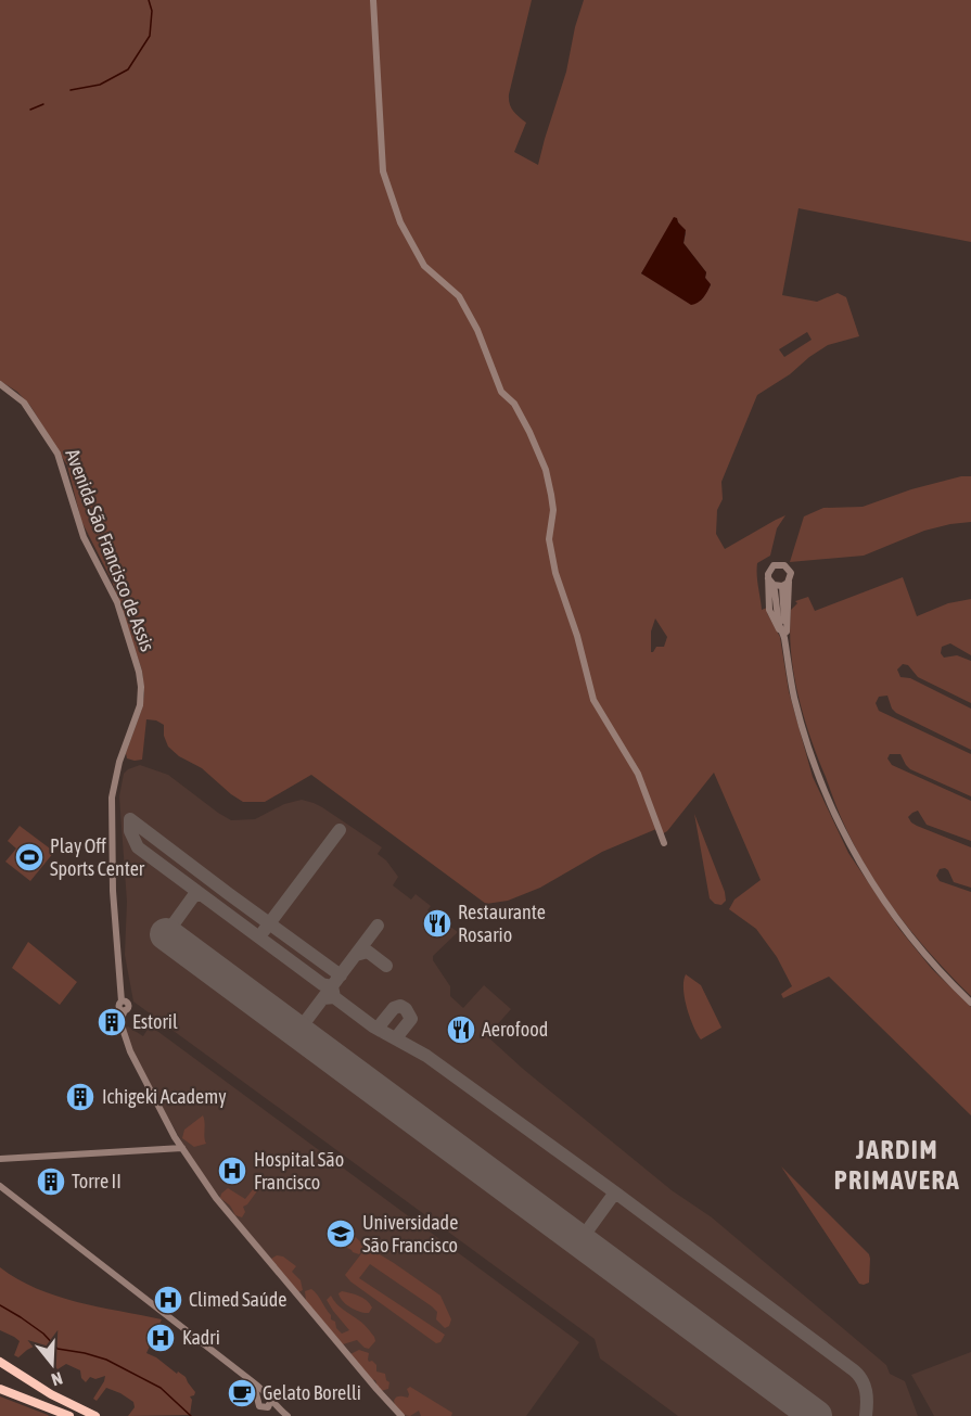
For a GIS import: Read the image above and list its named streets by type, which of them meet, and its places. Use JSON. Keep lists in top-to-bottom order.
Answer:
{
  "streets": {
    "street": ["Avenida São Francisco de Assis"]
  },
  "districts": ["JARDIM PRIMAVERA"],
  "places": {
    "sports": ["Play Off Sports Center"],
    "restaurant": ["Restaurante Rosario", "Aerofood"],
    "building": ["Estoril", "Ichigeki Academy", "Torre II"],
    "hospital": ["Hospital São Francisco", "Climed Saúde", "Kadri"],
    "school or university": ["Universidade São Francisco"],
    "cafe": ["Gelato Borelli"]
  },
  "north": "bottom"
}
